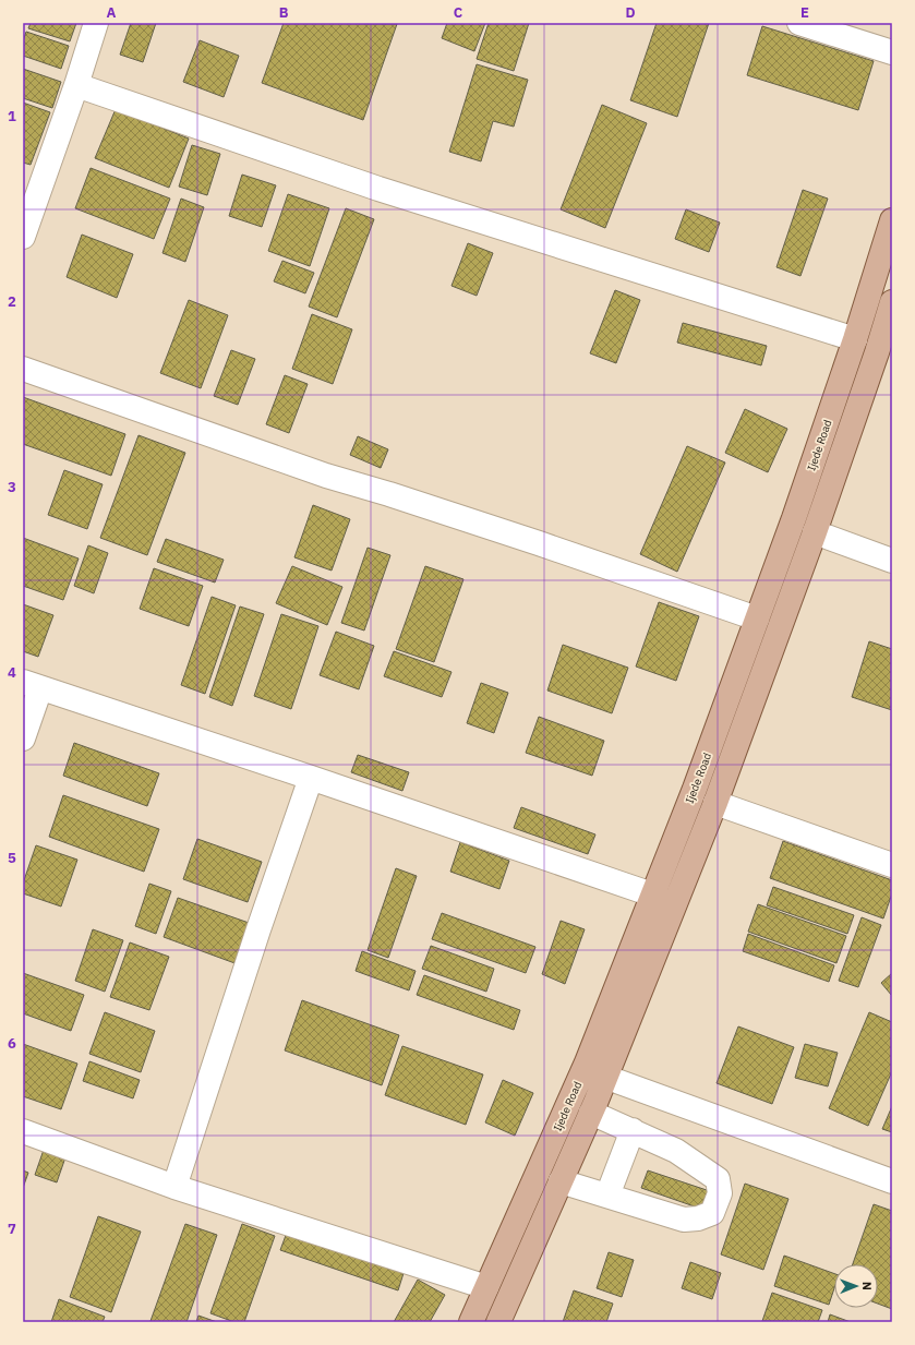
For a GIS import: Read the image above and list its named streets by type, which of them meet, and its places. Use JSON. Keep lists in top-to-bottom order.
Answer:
{
  "streets": {
    "main road": ["Ijede Road"]
  },
  "north": "right",
  "grid": {
    "columns": [
      "A",
      "B",
      "C",
      "D",
      "E"
    ],
    "rows": [
      "1",
      "2",
      "3",
      "4",
      "5",
      "6",
      "7"
    ]
  }
}
